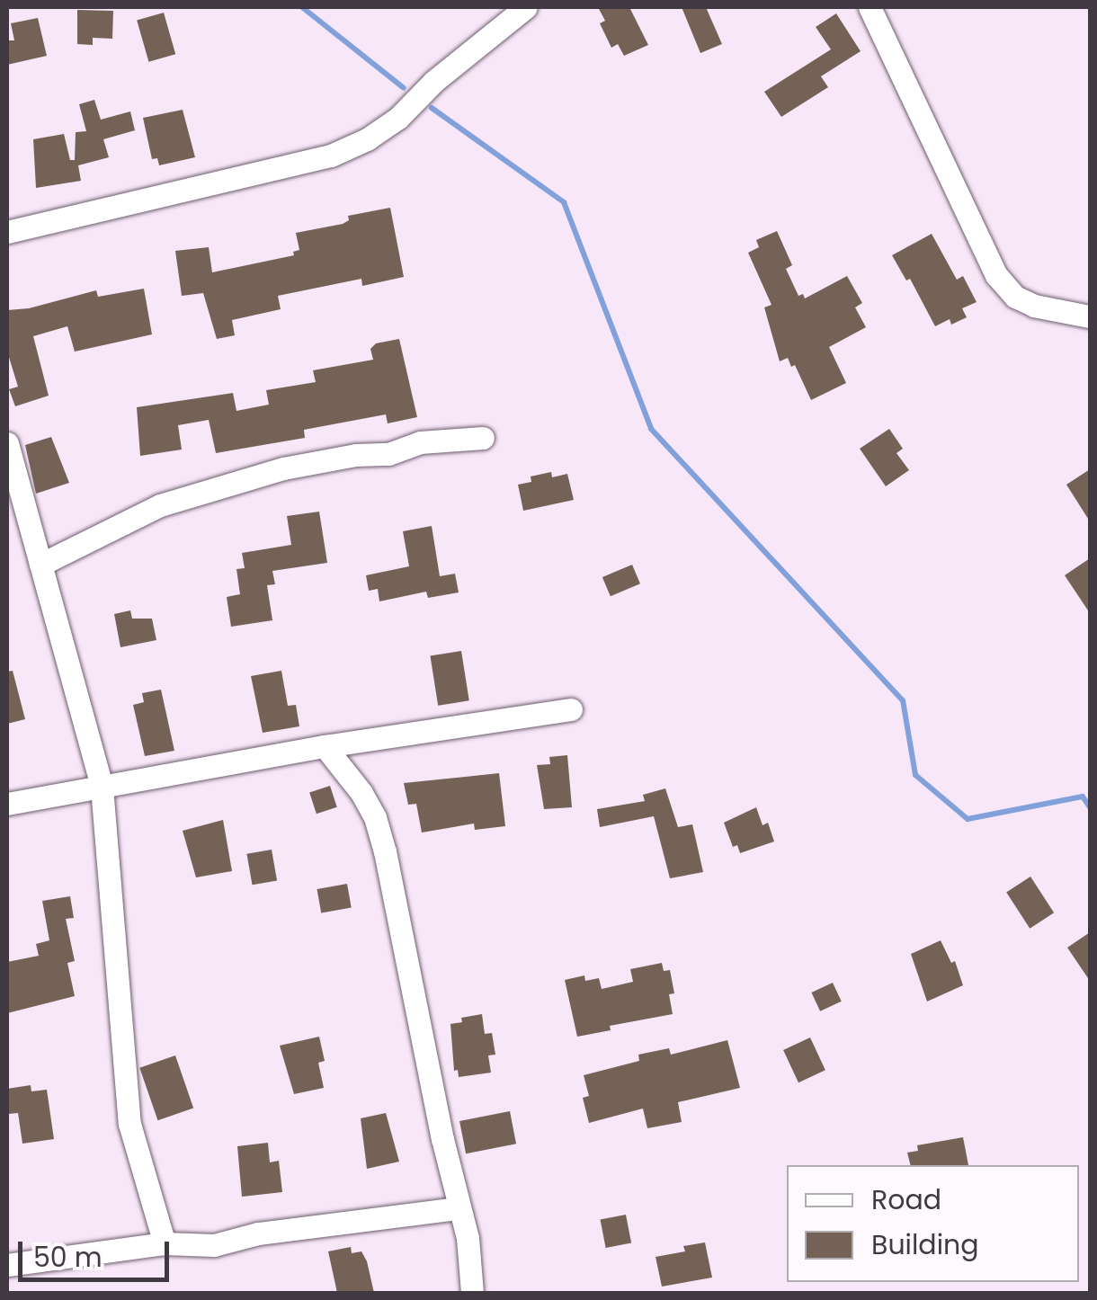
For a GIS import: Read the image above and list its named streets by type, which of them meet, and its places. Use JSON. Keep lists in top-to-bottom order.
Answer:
{
  "legend": ["Road", "Building"],
  "scale_bar": "50 m"
}
